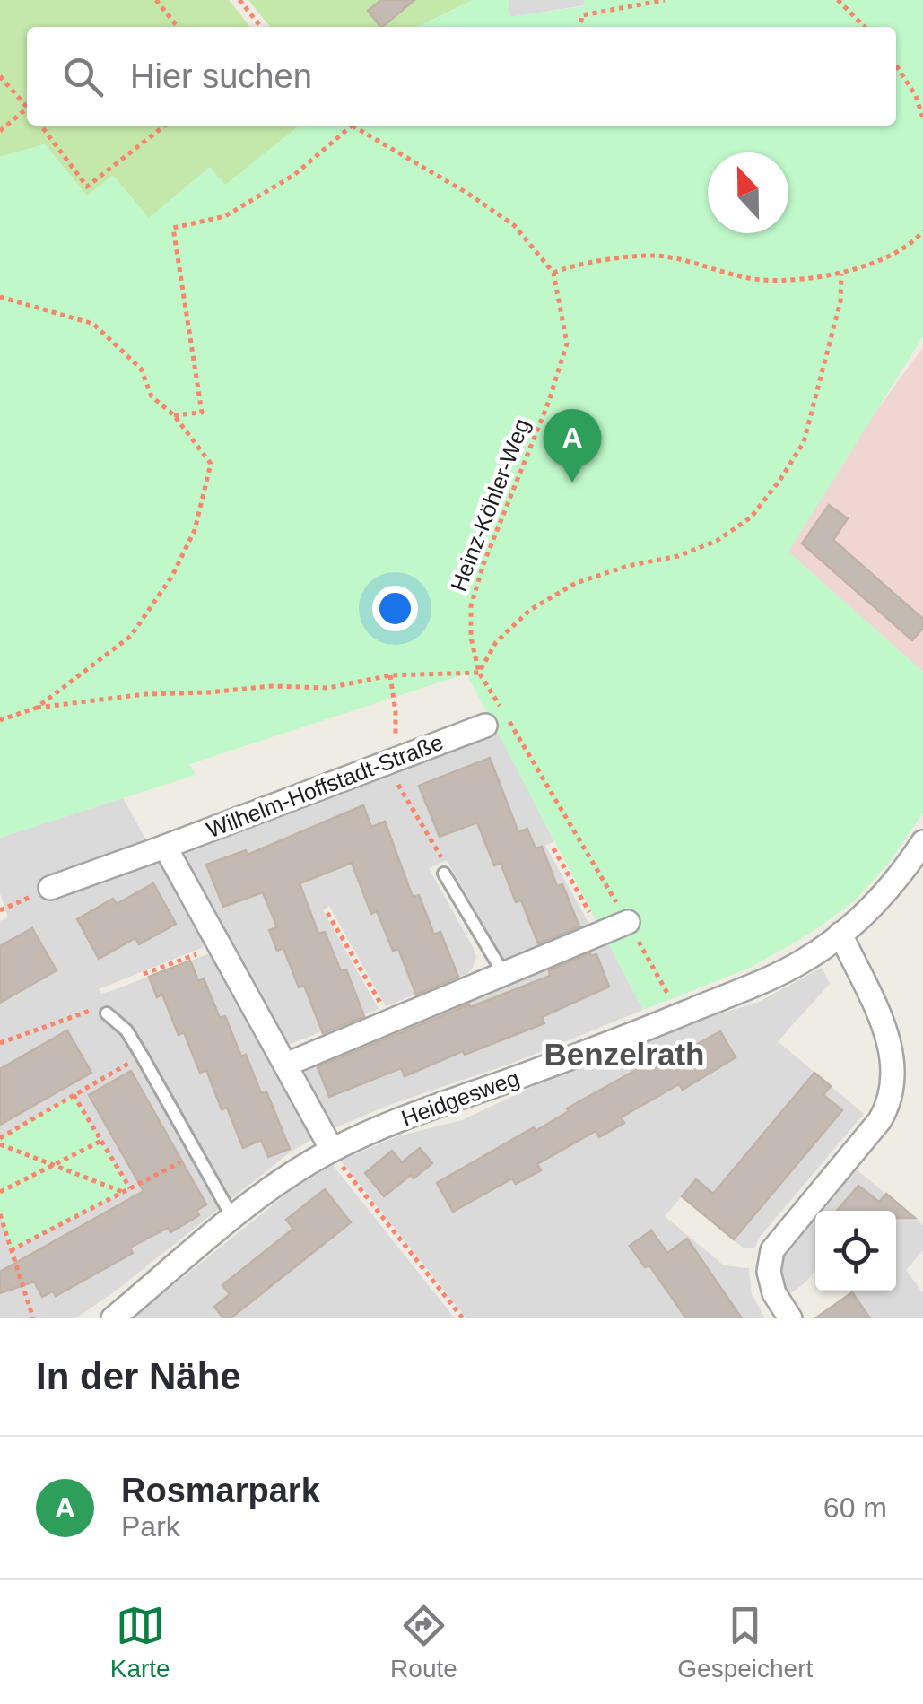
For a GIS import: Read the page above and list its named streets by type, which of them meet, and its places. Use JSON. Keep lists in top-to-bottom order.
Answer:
{
  "streets": {
    "street": ["Wilhelm-Hoffstadt-Straße", "Heidgesweg"],
    "path": ["Heinz-Köhler-Weg"]
  },
  "crossings": [
    ["Heinz-Köhler-Weg", "Heidgesweg"]
  ],
  "districts": ["Benzelrath"],
  "north": "top",
  "page": {
    "search": "Hier suchen",
    "pins": "A",
    "heading": "In der Nähe",
    "list": [
      {
        "mark": "A",
        "name": "Rosmarpark",
        "note": "Park",
        "value": "60 m"
      }
    ],
    "nav": ["Karte", "Route", "Gespeichert"]
  }
}
